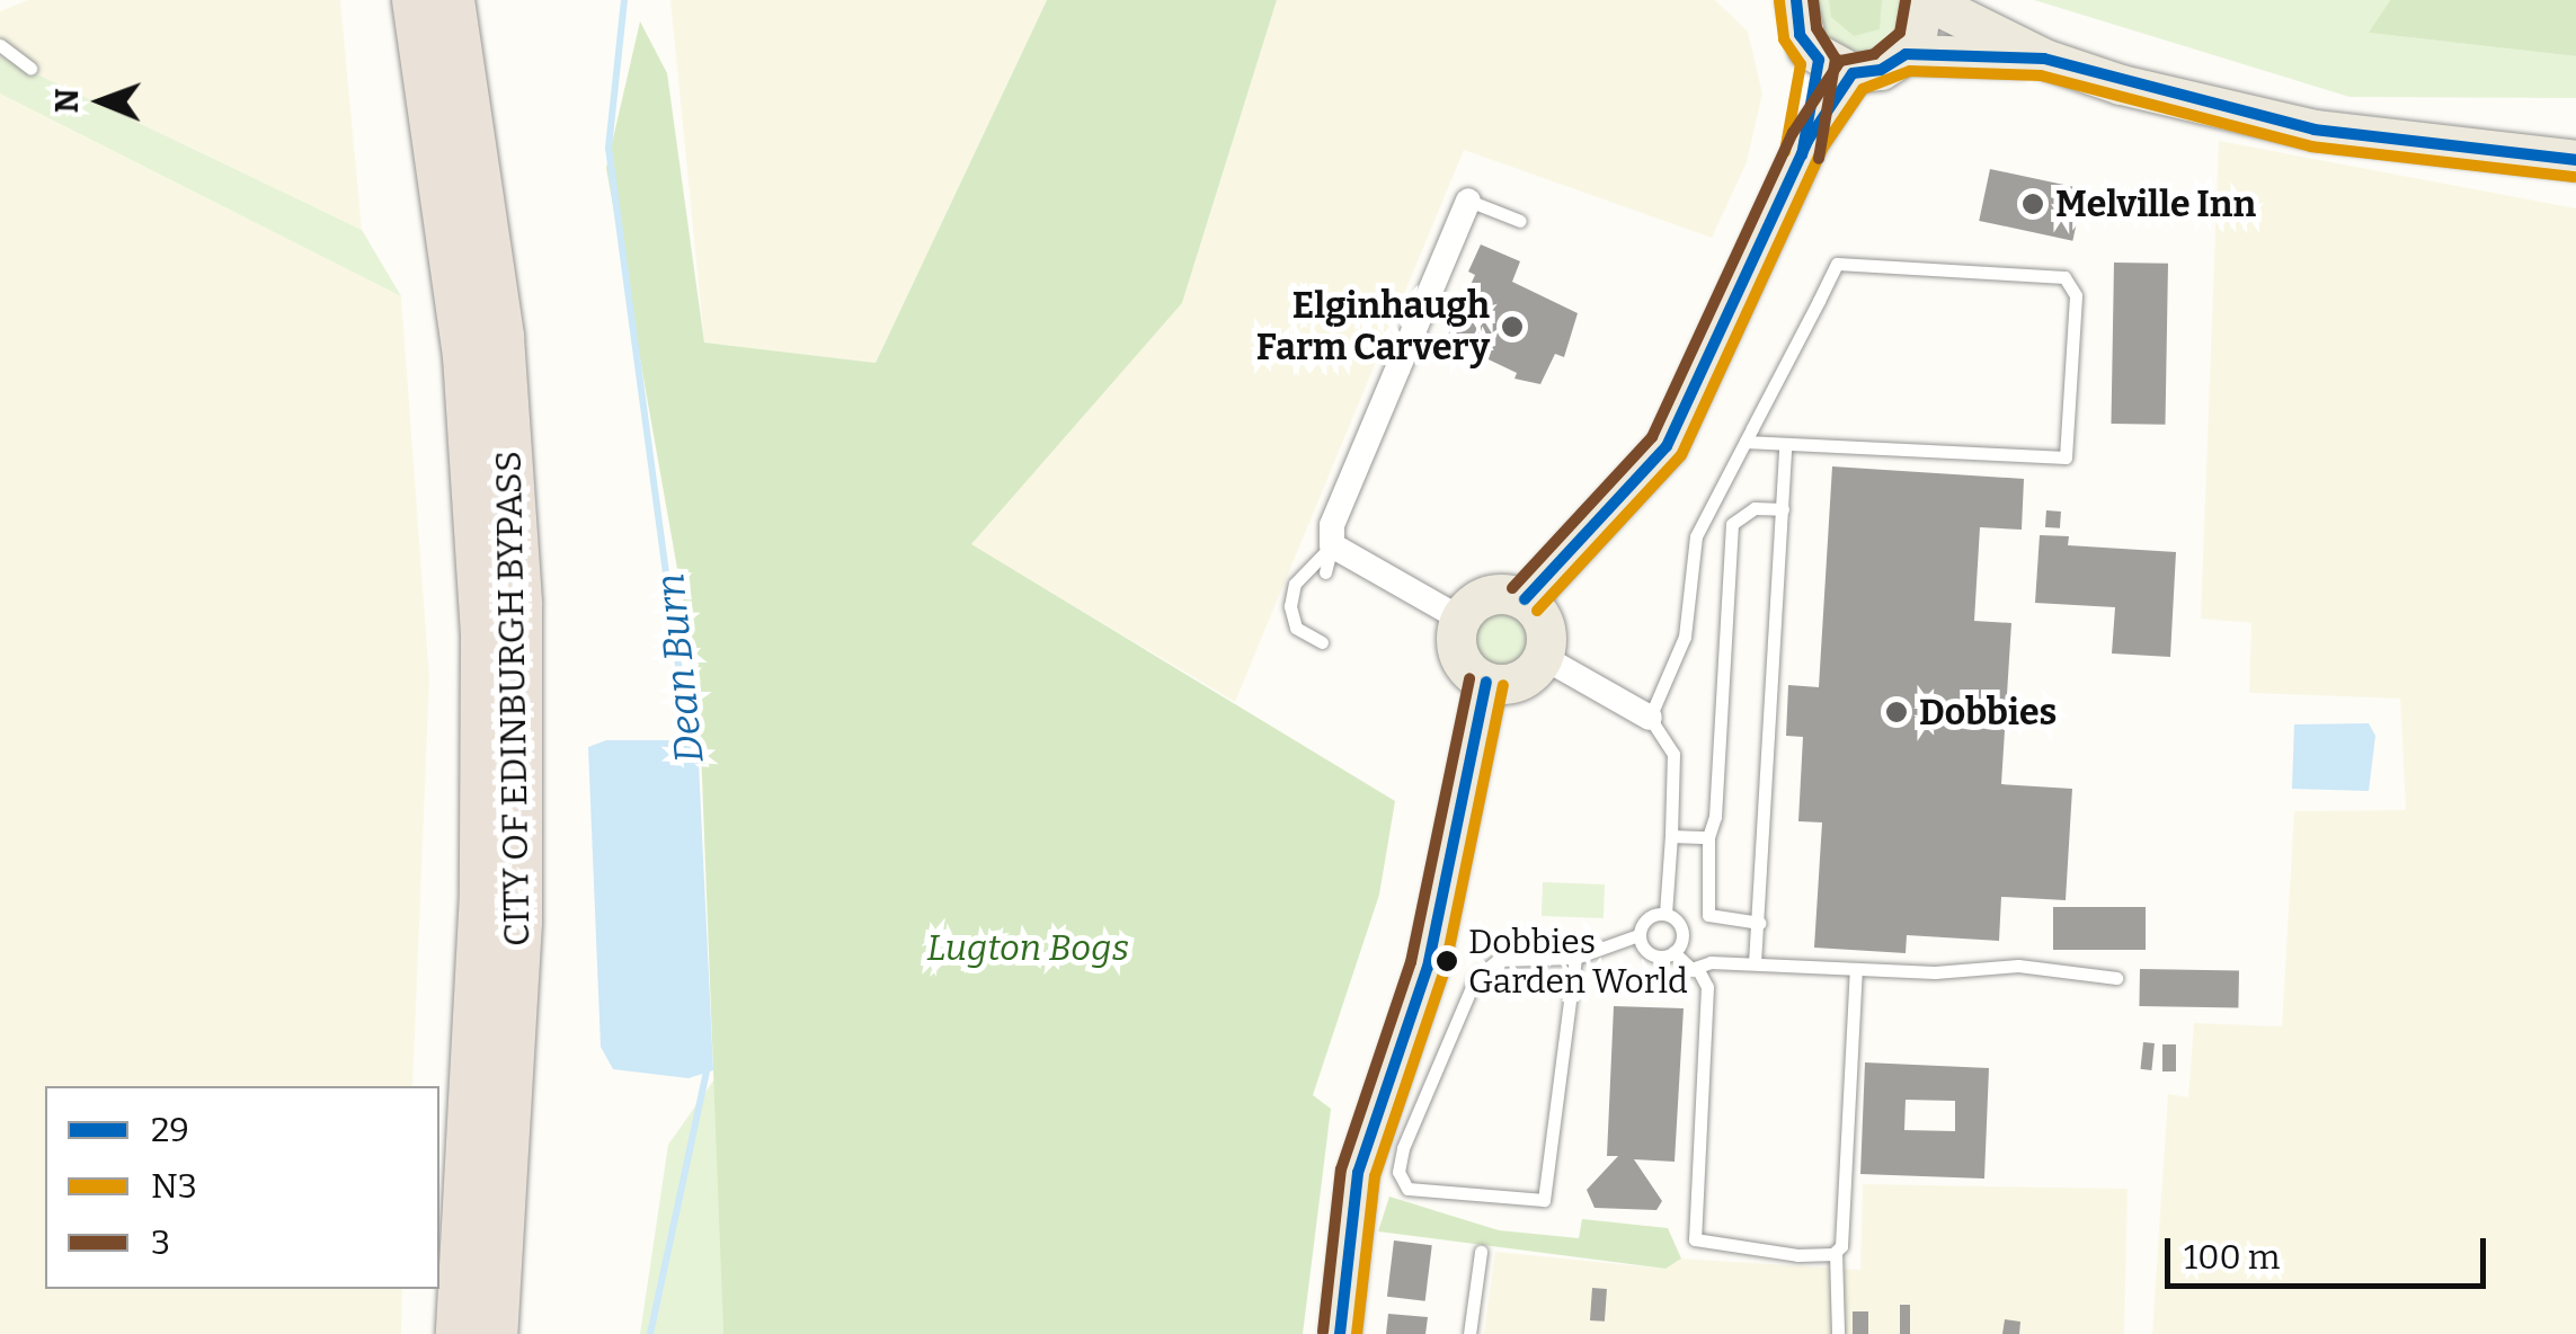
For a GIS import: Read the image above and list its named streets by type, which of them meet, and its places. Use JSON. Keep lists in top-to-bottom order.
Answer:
{
  "streets": {
    "highway": ["CITY OF EDINBURGH BYPASS"]
  },
  "water": ["Dean Burn"],
  "parks": ["Lugton Bogs"],
  "places": [
    "Melville Inn",
    "Elginhaugh Farm Carvery",
    "Dobbies",
    "Dobbies Garden World"
  ],
  "lines": ["transit line 29", "transit line 3", "transit line N3"],
  "legend": ["29", "N3", "3"],
  "scale_bar": "100 m",
  "north": "left"
}
